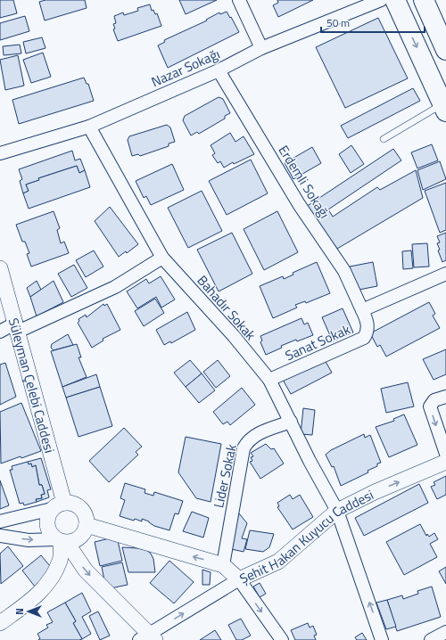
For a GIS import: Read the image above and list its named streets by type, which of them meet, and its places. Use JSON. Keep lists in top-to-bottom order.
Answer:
{
  "streets": {
    "street": [
      "Nazar Sokağı",
      "Erdemli Sokağı",
      "Bahadır Sokak",
      "Sanat Sokak",
      "Süleyman Çelebi Caddesi",
      "Lider Sokak",
      "Şehit Hakan Kuyucu Caddesi"
    ]
  },
  "crossings": [
    ["Nazar Sokağı", "Erdemli Sokağı"],
    ["Nazar Sokağı", "Bahadır Sokak"],
    ["Erdemli Sokağı", "Sanat Sokak"],
    ["Bahadır Sokak", "Sanat Sokak"],
    ["Bahadır Sokak", "Lider Sokak"],
    ["Bahadır Sokak", "Şehit Hakan Kuyucu Caddesi"],
    ["Süleyman Çelebi Caddesi", "Şehit Hakan Kuyucu Caddesi"],
    ["Lider Sokak", "Şehit Hakan Kuyucu Caddesi"]
  ],
  "scale_bar": "50 m",
  "north": "left"
}
